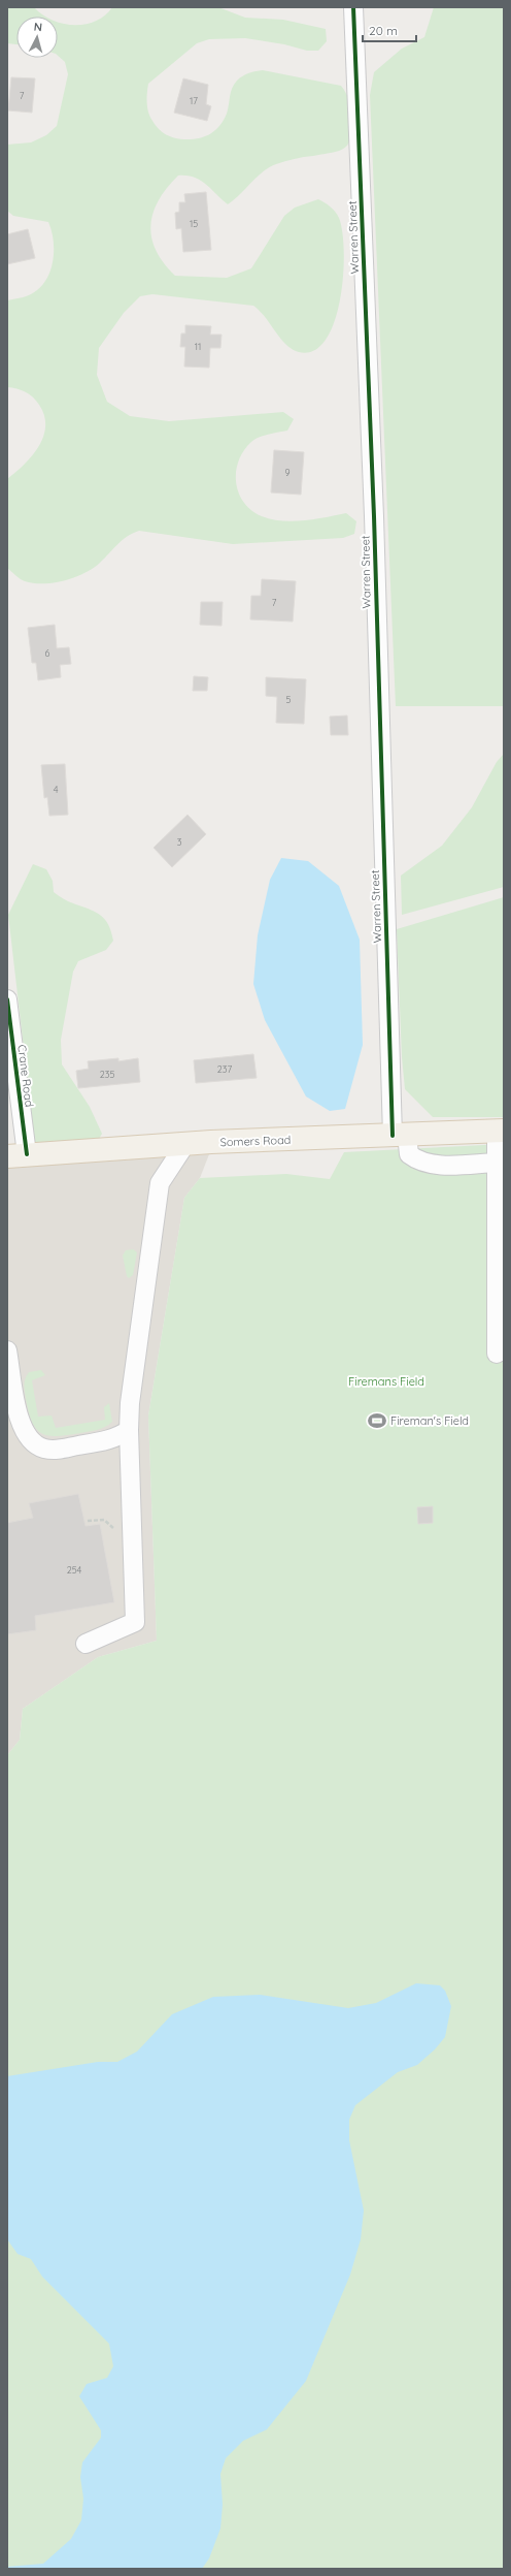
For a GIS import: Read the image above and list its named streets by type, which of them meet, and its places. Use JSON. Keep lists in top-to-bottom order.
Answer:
{
  "streets": {
    "main road": ["Somers Road"],
    "street": ["Warren Street", "Crane Road"]
  },
  "crossings": [
    ["Warren Street", "Somers Road"],
    ["Crane Road", "Somers Road"]
  ],
  "parks": ["Firemans Field"],
  "places": {
    "sports": ["Fireman's Field"]
  },
  "house_numbers": [
    "7",
    "17",
    "15",
    "11",
    "9",
    "7",
    "6",
    "5",
    "4",
    "3",
    "237",
    "235",
    "254"
  ],
  "scale_bar": "20 m",
  "north": "top"
}
